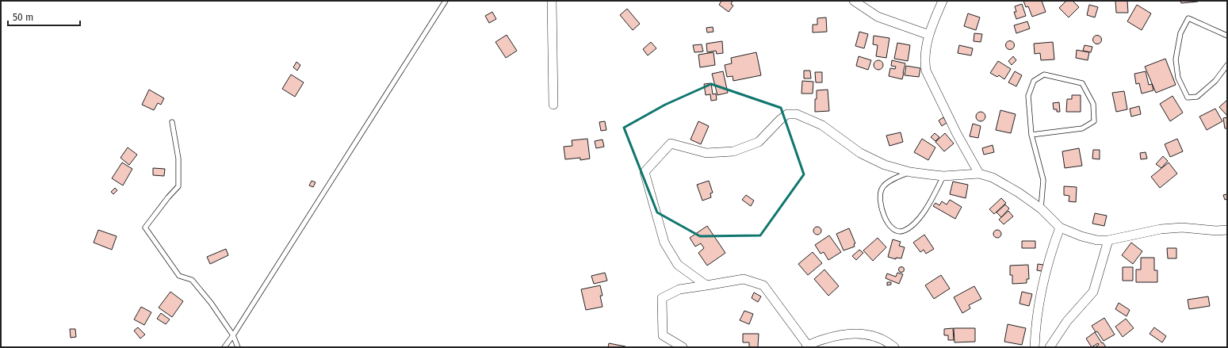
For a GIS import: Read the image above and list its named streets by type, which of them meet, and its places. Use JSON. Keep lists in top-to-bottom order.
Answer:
{
  "scale_bar": "50 m"
}
